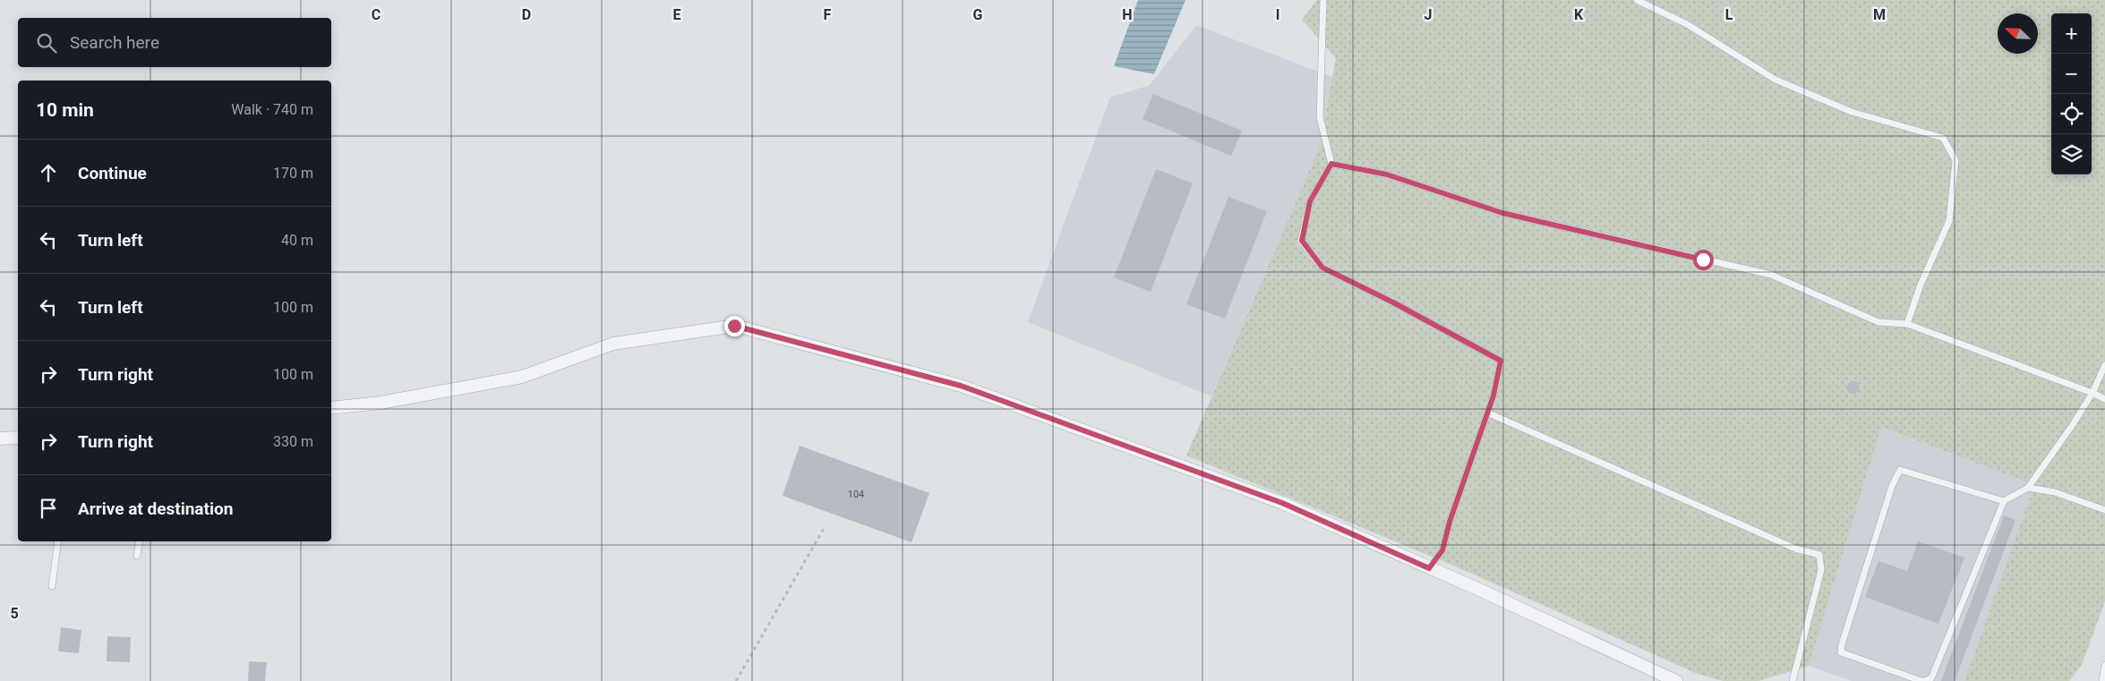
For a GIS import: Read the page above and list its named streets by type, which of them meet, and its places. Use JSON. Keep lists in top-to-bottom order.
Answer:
{
  "house_numbers": ["104"],
  "north": "top left",
  "page": {
    "map_buttons": ["+", "−"],
    "search": "Search here",
    "heading": ["10 min", "Walk · 740 m"],
    "list": [
      ["Continue", "170 m"],
      ["Turn left", "40 m"],
      ["Turn left", "100 m"],
      ["Turn right", "100 m"],
      ["Turn right", "330 m"],
      "Arrive at destination"
    ]
  },
  "grid": {
    "columns": [
      "C",
      "D",
      "E",
      "F",
      "G",
      "H",
      "I",
      "J",
      "K",
      "L",
      "M"
    ],
    "rows": ["5"]
  }
}
